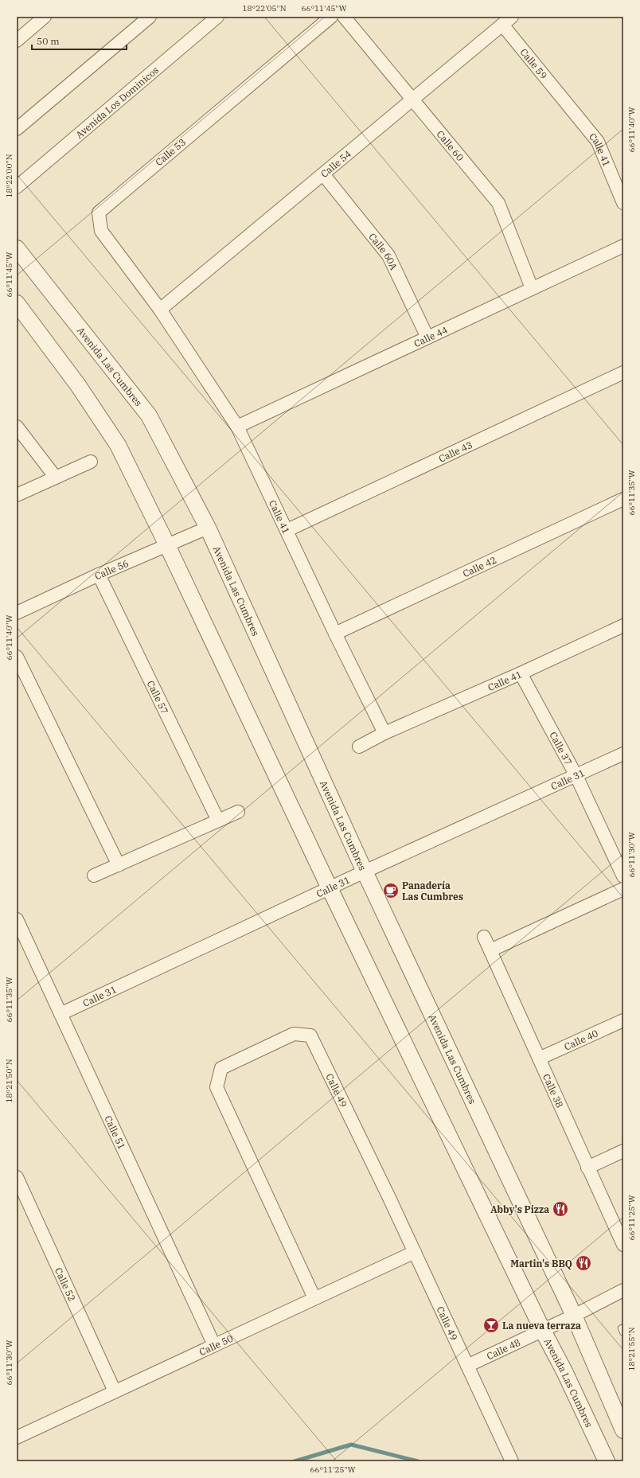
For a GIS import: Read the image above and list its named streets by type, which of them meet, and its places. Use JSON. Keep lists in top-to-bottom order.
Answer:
{
  "streets": {
    "street": [
      "Calle 59",
      "Avenida Los Dominicos",
      "Calle 60",
      "Calle 41",
      "Calle 53",
      "Calle 54",
      "Calle 60A",
      "Calle 44",
      "Avenida Las Cumbres",
      "Calle 43",
      "Calle 42",
      "Calle 56",
      "Calle 57",
      "Calle 37",
      "Calle 31",
      "Calle 40",
      "Calle 49",
      "Calle 38",
      "Calle 51",
      "Calle 52",
      "Calle 50",
      "Calle 48"
    ]
  },
  "crossings": [
    ["Calle 59", "Calle 41"],
    ["Calle 59", "Calle 54"],
    ["Calle 60", "Calle 54"],
    ["Calle 60", "Calle 44"],
    ["Calle 41", "Calle 53"],
    ["Calle 41", "Calle 54"],
    ["Calle 41", "Calle 44"],
    ["Calle 41", "Calle 43"],
    ["Calle 41", "Calle 42"],
    ["Calle 41", "Calle 37"],
    ["Calle 53", "Calle 54"],
    ["Calle 54", "Calle 60A"],
    ["Calle 60A", "Calle 44"],
    ["Avenida Las Cumbres", "Calle 56"],
    ["Avenida Las Cumbres", "Calle 31"],
    ["Avenida Las Cumbres", "Calle 48"],
    ["Calle 56", "Calle 57"],
    ["Calle 37", "Calle 31"],
    ["Calle 31", "Calle 51"],
    ["Calle 40", "Calle 38"],
    ["Calle 49", "Calle 50"],
    ["Calle 49", "Calle 48"],
    ["Calle 51", "Calle 50"],
    ["Calle 52", "Calle 50"]
  ],
  "places": {
    "cafe": ["Panadería Las Cumbres"],
    "restaurant": ["Abby's Pizza", "Martin's BBQ"],
    "bar": ["La nueva terraza"]
  },
  "scale_bar": "50 m",
  "coordinates": [
    "18°22'05\"N",
    "66°11'45\"W",
    "66°11'40\"W",
    "18°22'00\"N",
    "66°11'35\"W",
    "66°11'30\"W",
    "18°21'50\"N",
    "66°11'25\"W",
    "18°21'55\"N"
  ]
}
